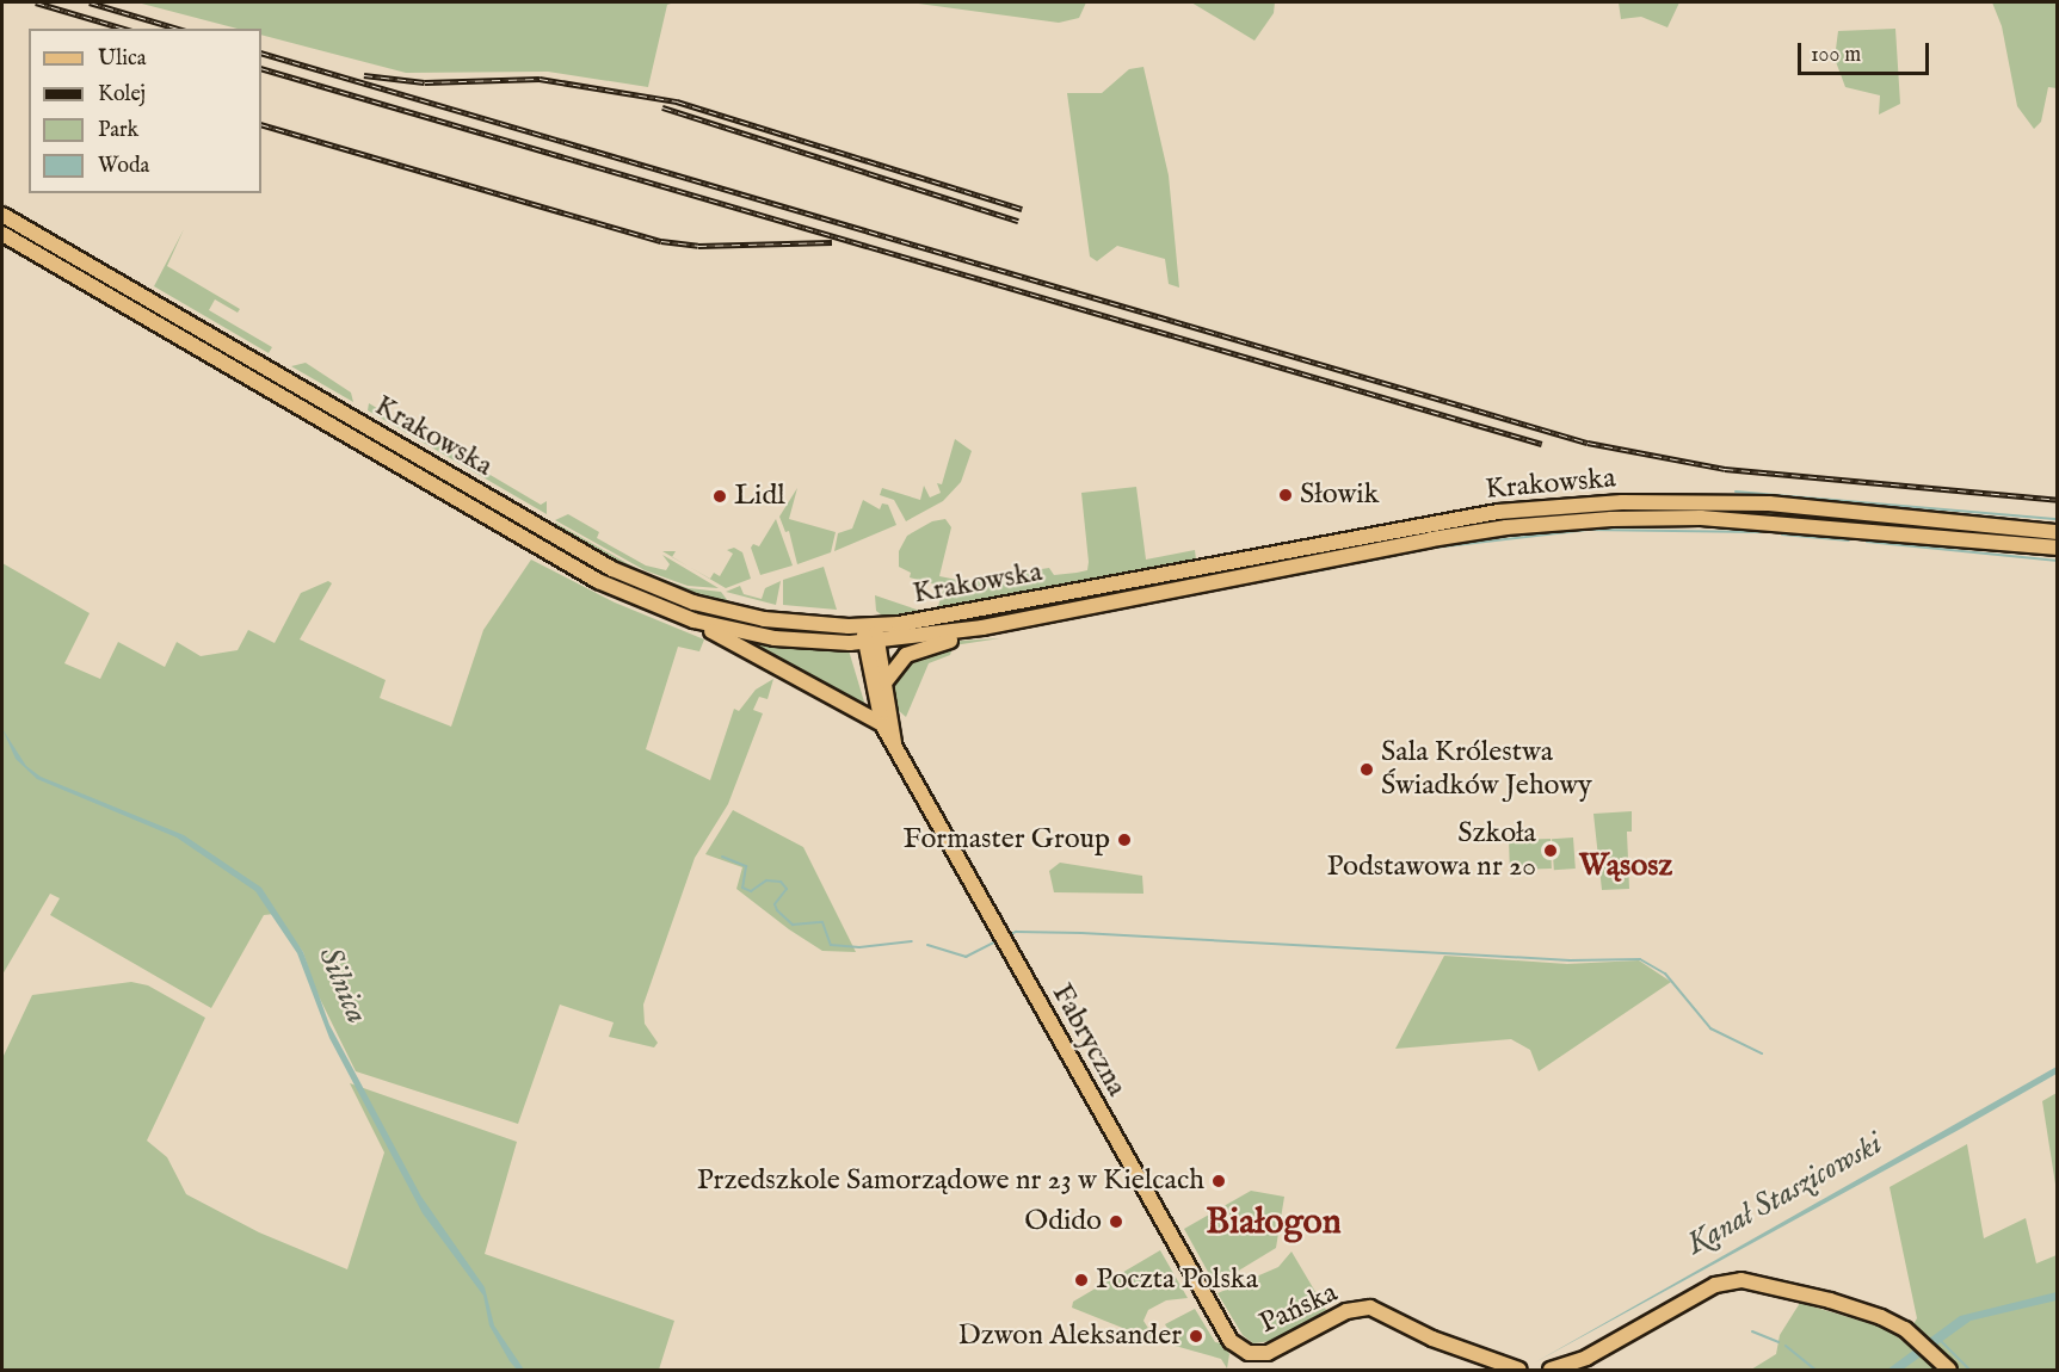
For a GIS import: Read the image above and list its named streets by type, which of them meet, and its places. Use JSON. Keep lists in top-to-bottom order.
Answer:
{
  "streets": {
    "main road": ["Krakowska", "Fabryczna", "Pańska"]
  },
  "crossings": [
    ["Krakowska", "Fabryczna"],
    ["Fabryczna", "Pańska"]
  ],
  "districts": ["Wąsosz", "Białogon"],
  "water": ["Silnica", "Kanał Staszicowski"],
  "places": [
    "Słowik",
    "Lidl",
    "Sala Królestwa Świadków Jehowy",
    "Formaster Group",
    "Szkoła Podstawowa nr 20",
    "Przedszkole Samorządowe nr 23 w Kielcach",
    "Odido",
    "Poczta Polska",
    "Dzwon Aleksander"
  ],
  "legend": [
    "Ulica",
    "Kolej",
    "Park",
    "Woda"
  ],
  "scale_bar": "100 m"
}
